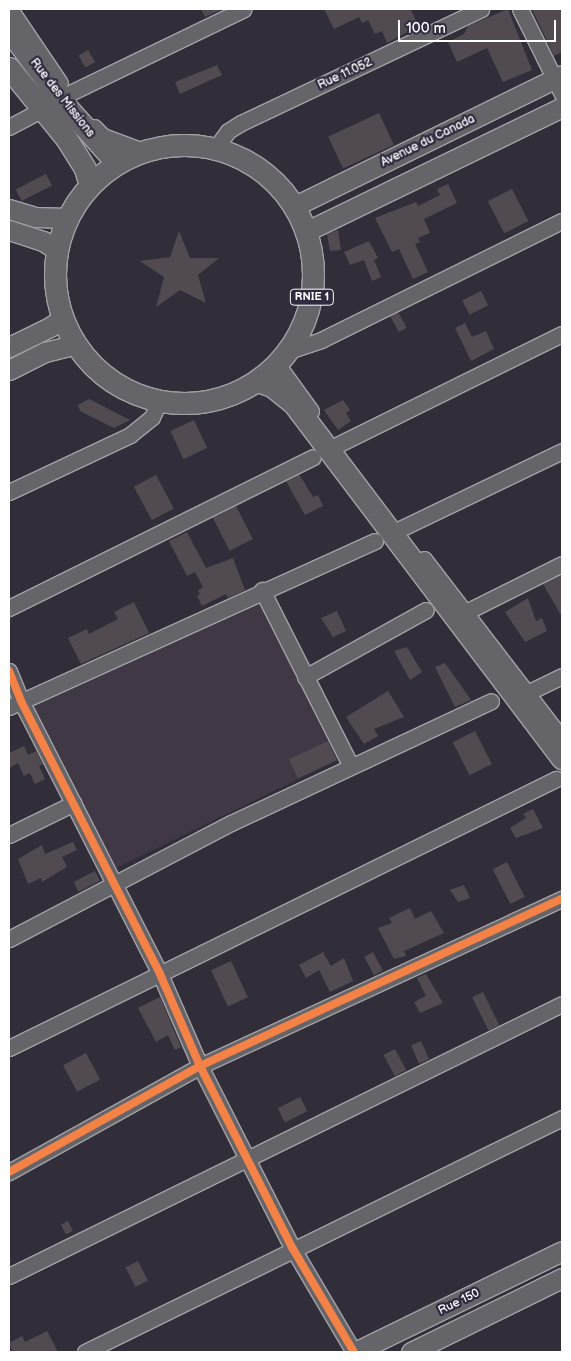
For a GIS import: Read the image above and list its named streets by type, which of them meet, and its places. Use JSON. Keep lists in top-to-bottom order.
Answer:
{
  "streets": {
    "highway": ["Rue des Missions", "RNIE 1"],
    "main road": ["Avenue du Canada", "Rue 150"],
    "street": ["Rue 11.052"]
  },
  "crossings": [
    ["Rue 11.052", "RNIE 1"],
    ["Rue des Missions", "RNIE 1"],
    ["Avenue du Canada", "RNIE 1"]
  ],
  "scale_bar": "100 m"
}
